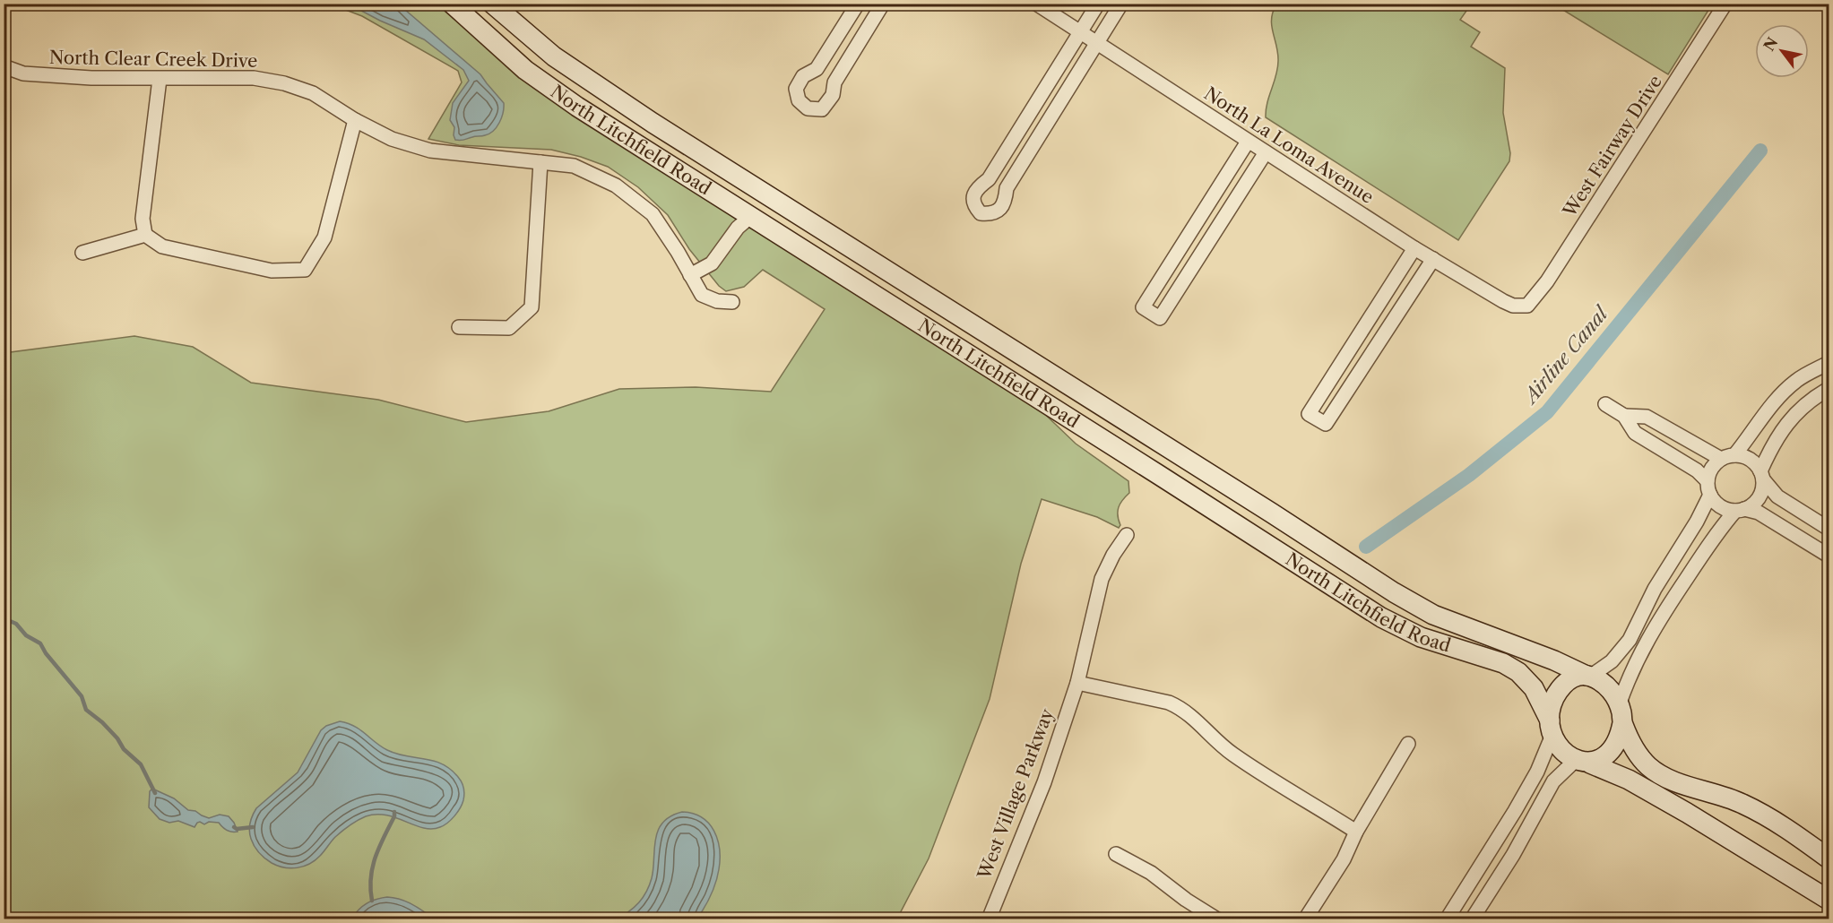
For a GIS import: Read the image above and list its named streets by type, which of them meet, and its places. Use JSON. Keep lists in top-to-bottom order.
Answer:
{
  "streets": {
    "main road": ["North Litchfield Road"],
    "street": [
      "North Clear Creek Drive",
      "North La Loma Avenue",
      "West Fairway Drive",
      "West Village Parkway"
    ]
  },
  "crossings": [
    ["North La Loma Avenue", "West Fairway Drive"]
  ],
  "water": ["Airline Canal"],
  "north": "top left"
}
